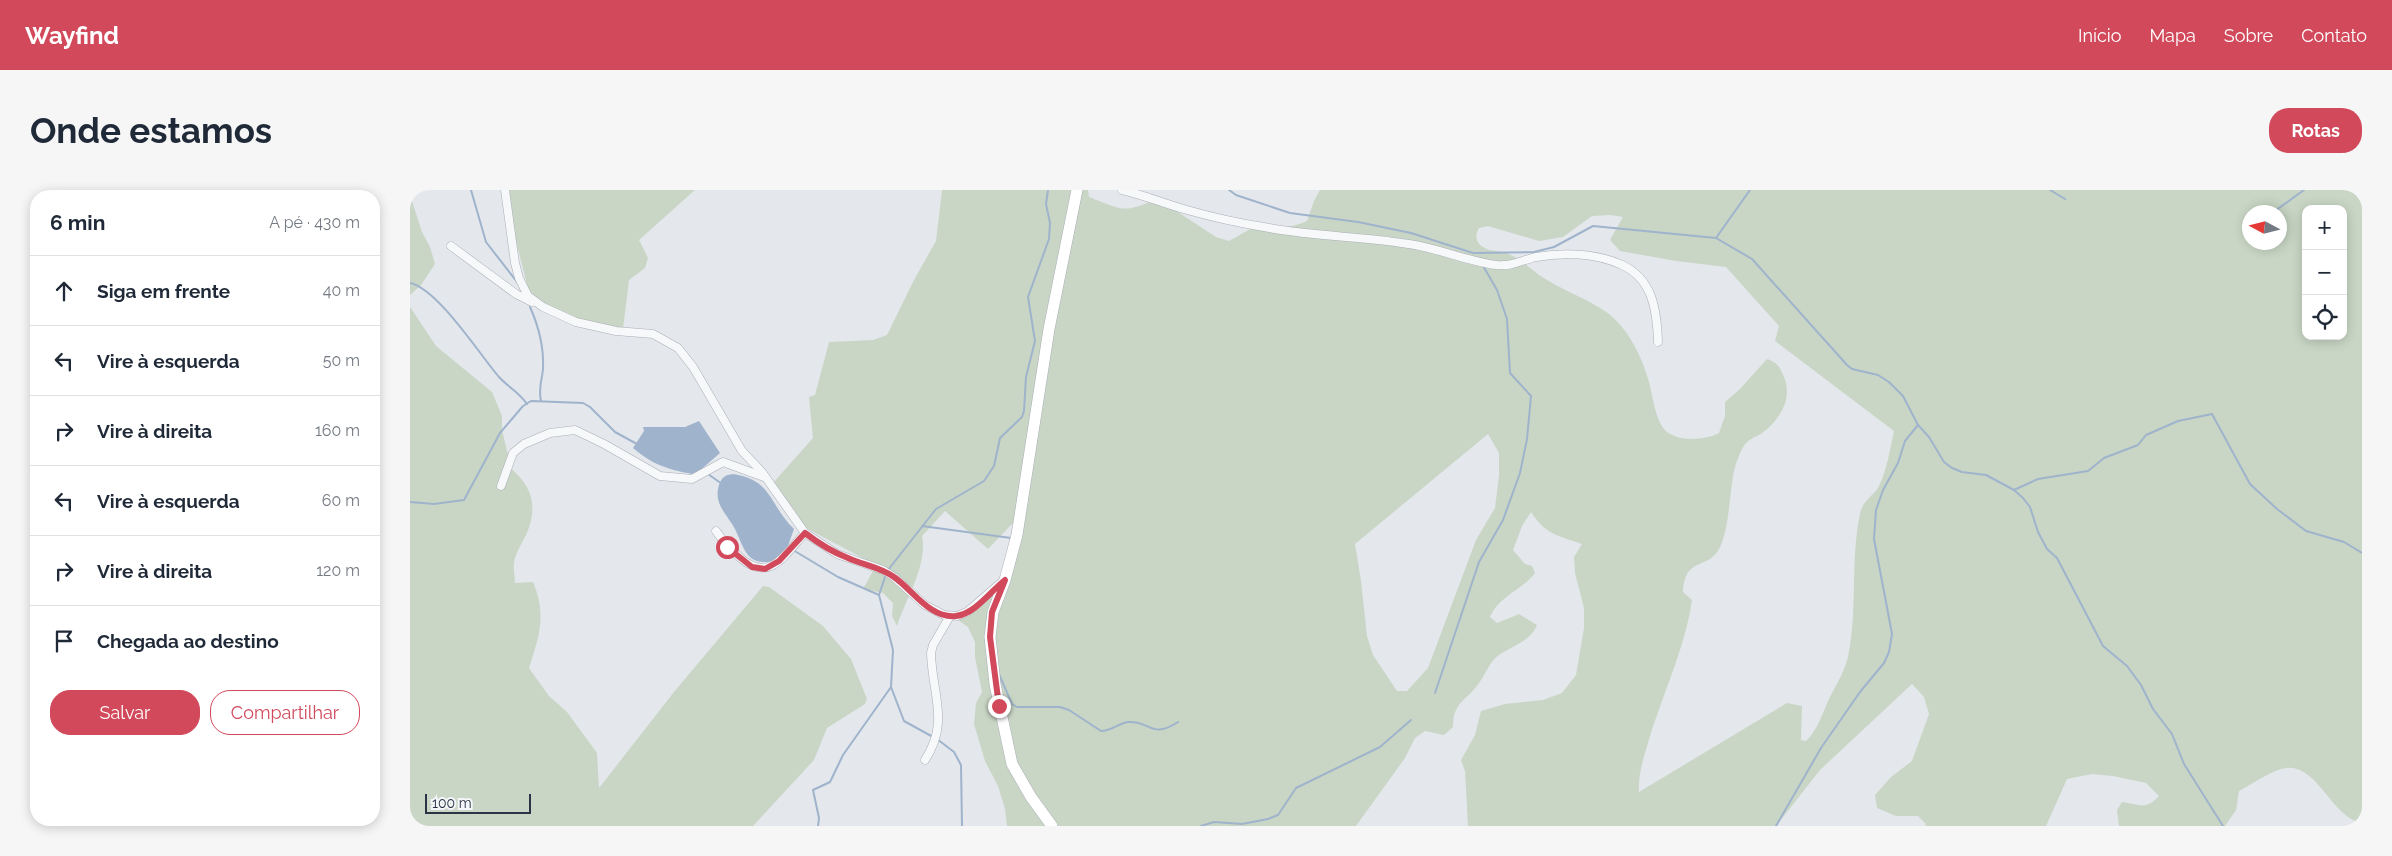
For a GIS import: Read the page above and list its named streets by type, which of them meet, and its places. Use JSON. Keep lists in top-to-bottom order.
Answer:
{
  "scale_bar": "100 m",
  "north": "left",
  "page": {
    "header": "Wayfind",
    "nav": [
      "Início",
      "Mapa",
      "Sobre",
      "Contato"
    ],
    "buttons": [
      "Rotas",
      ["Salvar", "Compartilhar"]
    ],
    "title": "Onde estamos",
    "heading": ["6 min", "A pé · 430 m"],
    "map_buttons": ["+", "−"],
    "list": [
      ["Siga em frente", "40 m"],
      ["Vire à esquerda", "50 m"],
      ["Vire à direita", "160 m"],
      ["Vire à esquerda", "60 m"],
      ["Vire à direita", "120 m"],
      "Chegada ao destino"
    ],
    "scale": "100 m"
  }
}
